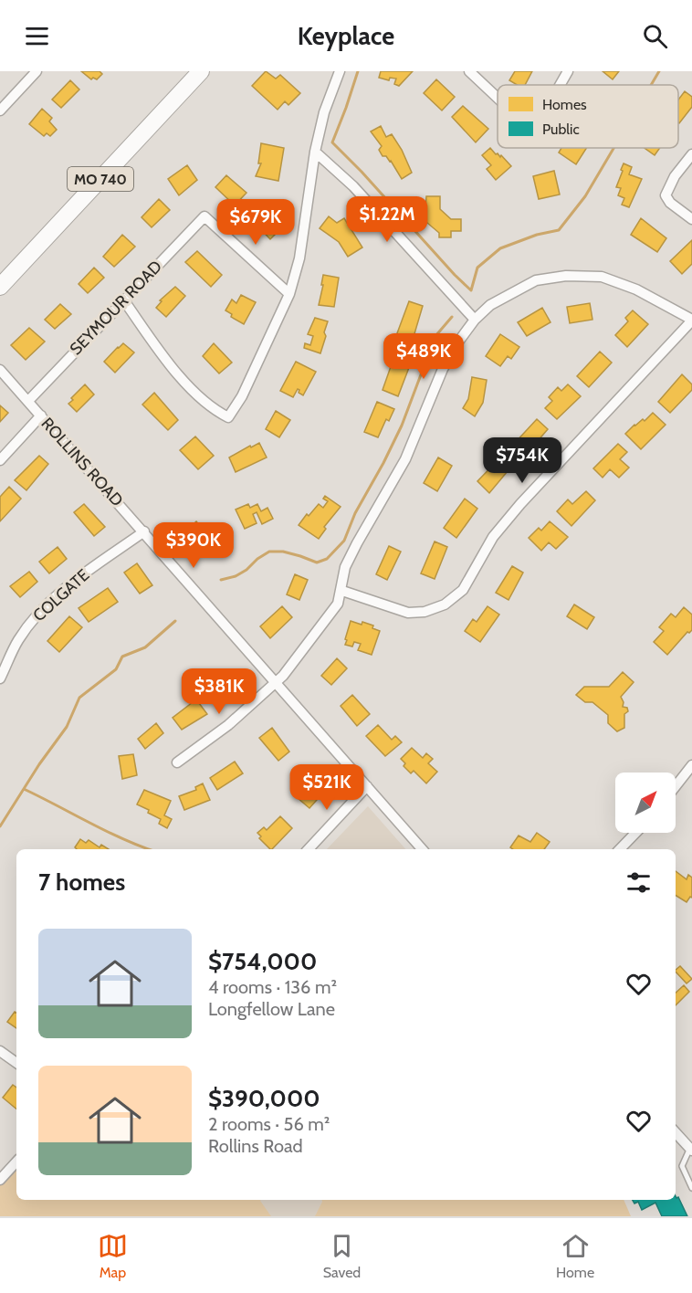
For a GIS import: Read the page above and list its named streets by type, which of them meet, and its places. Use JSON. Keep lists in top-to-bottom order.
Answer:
{
  "streets": {
    "main road": ["MO 740"],
    "street": ["SEYMOUR ROAD", "ROLLINS ROAD", "COLGATE"]
  },
  "crossings": [
    ["SEYMOUR ROAD", "ROLLINS ROAD"],
    ["ROLLINS ROAD", "COLGATE"]
  ],
  "legend": ["Homes", "Public"],
  "north": "top right",
  "page": {
    "header": "Keyplace",
    "price": [
      "$1.22M",
      "$679K",
      "$489K",
      "$754K",
      "$390K",
      "$381K",
      "$521K"
    ],
    "heading": "7 homes",
    "list": [
      {
        "name": "$754,000",
        "note": "4 rooms · 136 m² · Longfellow Lane"
      },
      {
        "name": "$390,000",
        "note": "2 rooms · 56 m² · Rollins Road"
      }
    ],
    "tabs": ["Map", "Saved", "Home"]
  }
}
